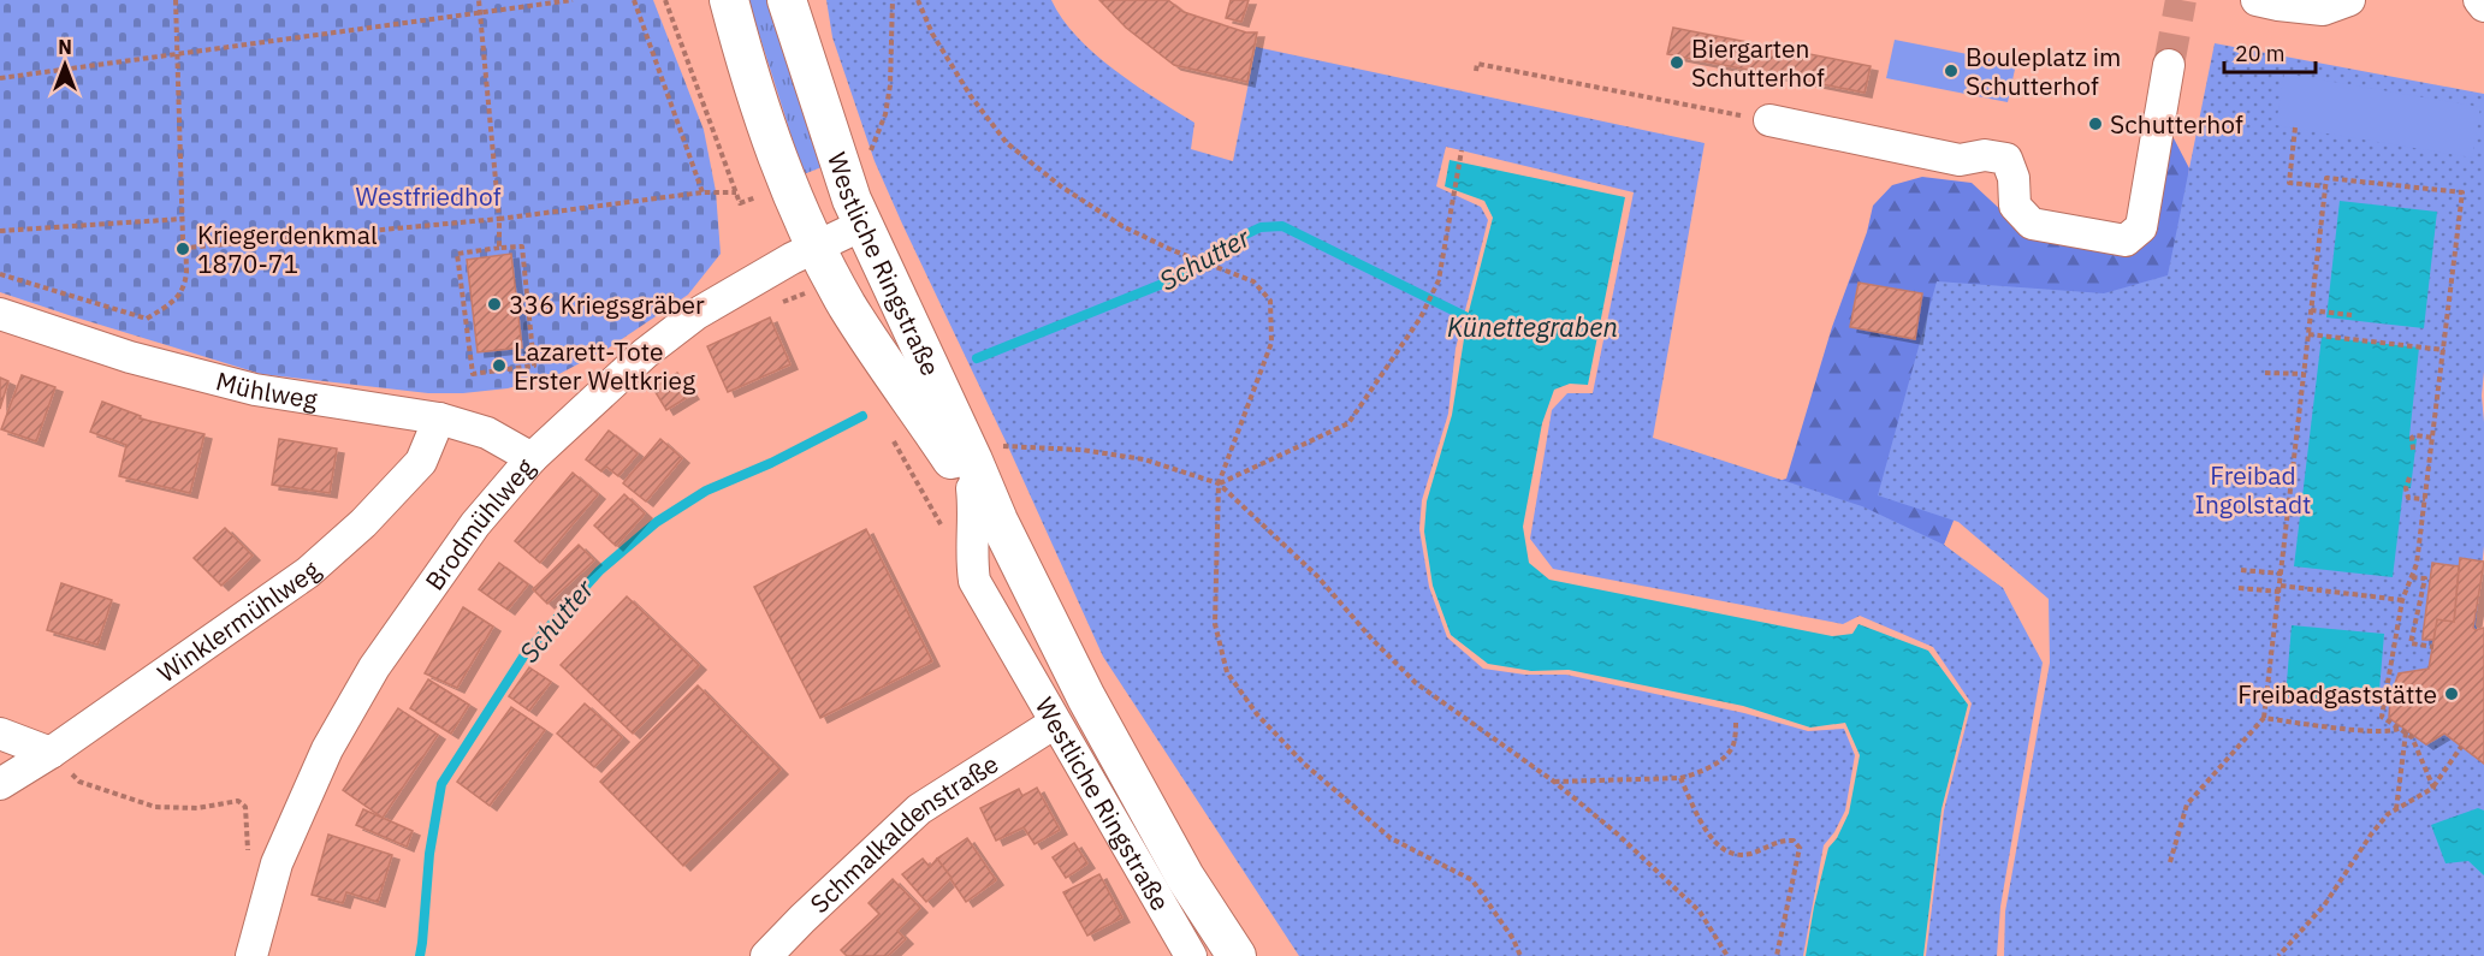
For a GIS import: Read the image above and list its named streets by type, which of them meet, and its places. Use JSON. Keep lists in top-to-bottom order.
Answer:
{
  "streets": {
    "main road": ["Westliche Ringstraße"],
    "street": [
      "Mühlweg",
      "Brodmühlweg",
      "Winklermühlweg",
      "Schmalkaldenstraße"
    ]
  },
  "crossings": [
    ["Westliche Ringstraße", "Brodmühlweg"],
    ["Westliche Ringstraße", "Schmalkaldenstraße"],
    ["Mühlweg", "Brodmühlweg"],
    ["Mühlweg", "Winklermühlweg"]
  ],
  "water": ["Schutter", "Künettegraben"],
  "parks": ["Westfriedhof", "Freibad Ingolstadt"],
  "places": [
    "Biergarten Schutterhof",
    "Bouleplatz im Schutterhof",
    "Schutterhof",
    "Kriegerdenkmal 1870-71",
    "336 Kriegsgräber",
    "Lazarett-Tote Erster Weltkrieg",
    "Freibadgaststätte"
  ],
  "scale_bar": "20 m",
  "north": "top"
}
